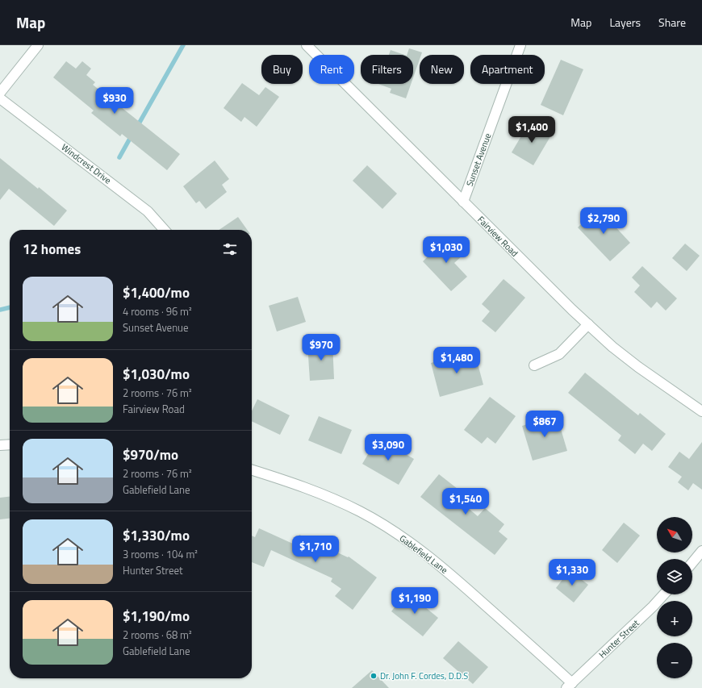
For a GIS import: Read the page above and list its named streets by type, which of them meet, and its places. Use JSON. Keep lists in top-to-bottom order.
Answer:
{
  "streets": {
    "street": [
      "Sunset Avenue",
      "Windcrest Drive",
      "Fairview Road",
      "Gablefield Lane",
      "Hunter Street"
    ]
  },
  "crossings": [
    ["Sunset Avenue", "Fairview Road"],
    ["Gablefield Lane", "Hunter Street"]
  ],
  "places": ["Dr. John F. Cordes, D.D.S"],
  "north": "top left",
  "page": {
    "header": "Map",
    "nav": ["Map", "Layers", "Share"],
    "chip": [
      "Buy",
      "Rent",
      "Filters",
      "New",
      "Apartment"
    ],
    "price": [
      "$930",
      "$1,400",
      "$2,790",
      "$1,030",
      "$970",
      "$1,480",
      "$867",
      "$3,090",
      "$1,540",
      "$1,710",
      "$1,330",
      "$1,190"
    ],
    "heading": "12 homes",
    "list": [
      {
        "name": "$1,400/mo",
        "note": "4 rooms · 96 m² · Sunset Avenue"
      },
      {
        "name": "$1,030/mo",
        "note": "2 rooms · 76 m² · Fairview Road"
      },
      {
        "name": "$970/mo",
        "note": "2 rooms · 76 m² · Gablefield Lane"
      },
      {
        "name": "$1,330/mo",
        "note": "3 rooms · 104 m² · Hunter Street"
      },
      {
        "name": "$1,190/mo",
        "note": "2 rooms · 68 m² · Gablefield Lane"
      }
    ],
    "map_buttons": ["+", "−"]
  }
}
